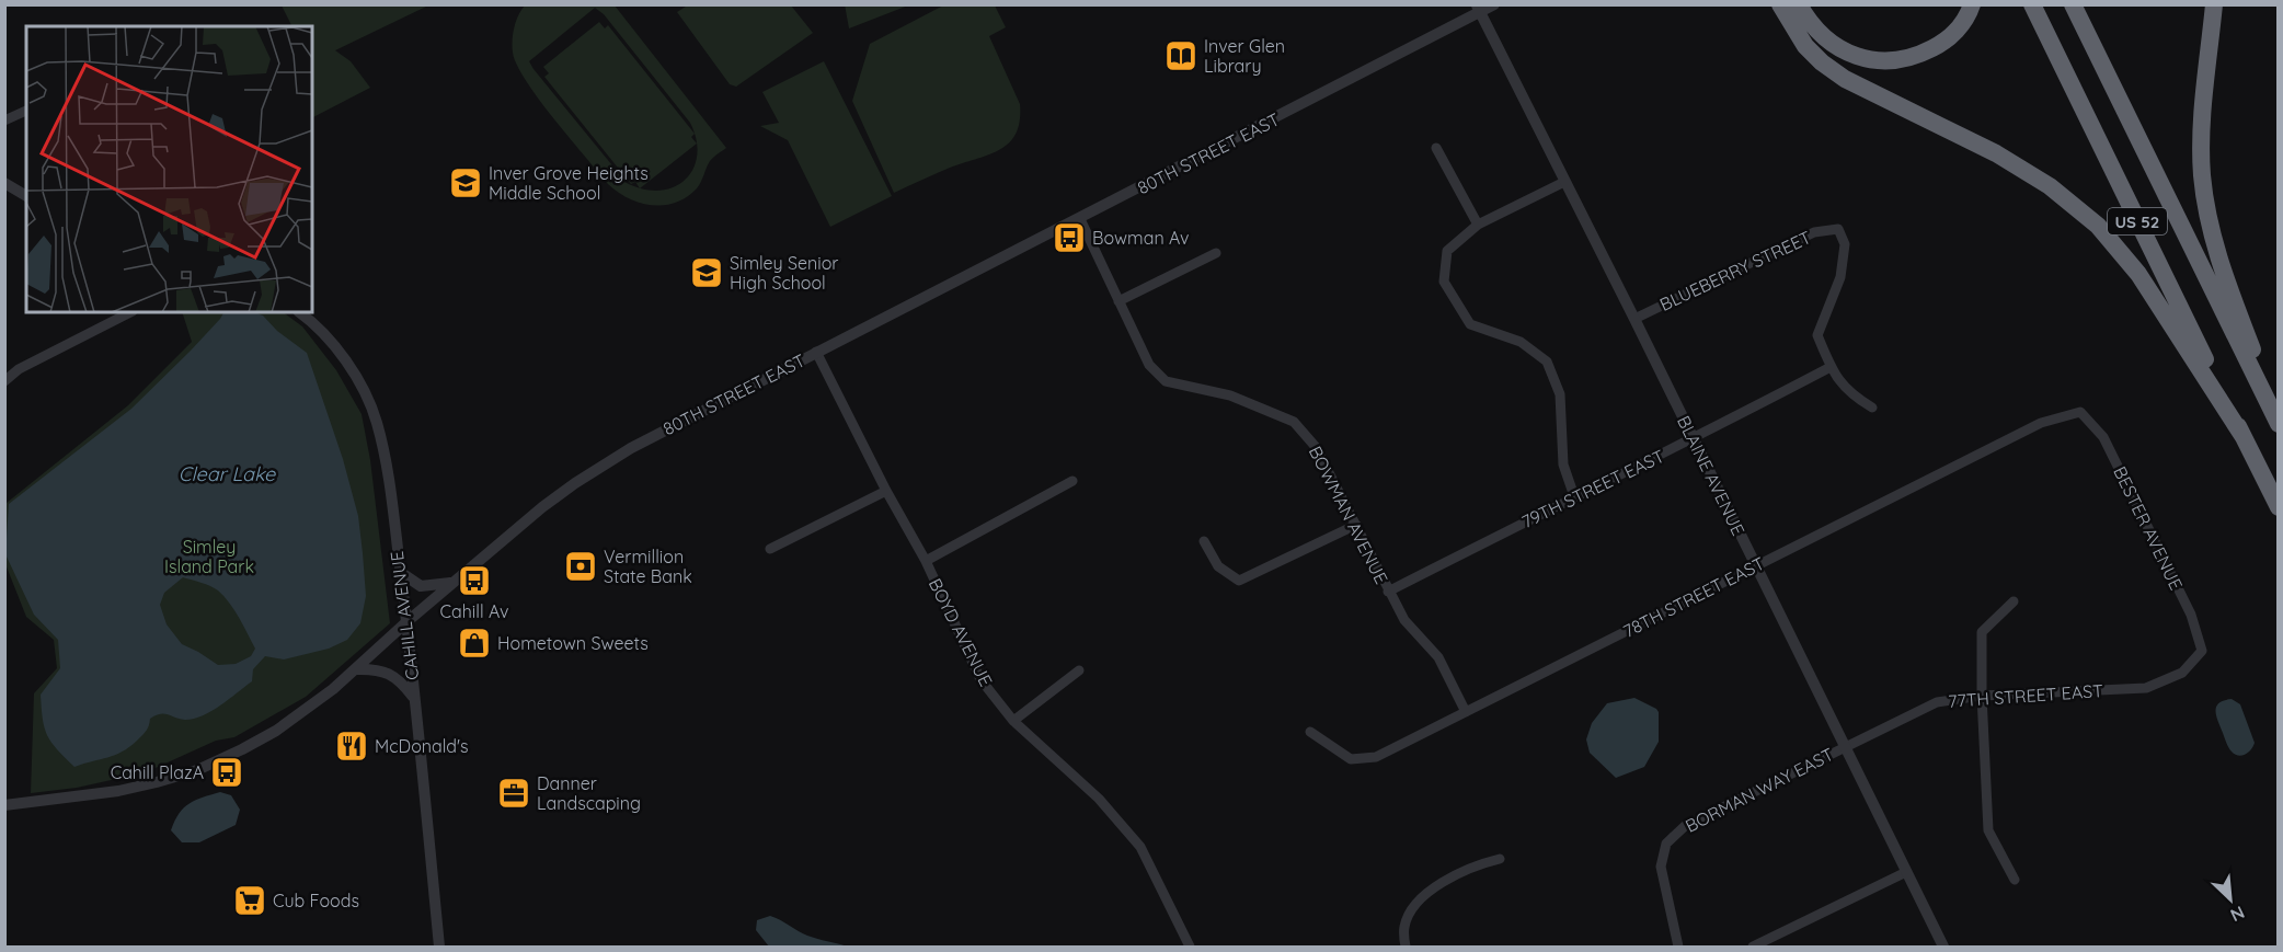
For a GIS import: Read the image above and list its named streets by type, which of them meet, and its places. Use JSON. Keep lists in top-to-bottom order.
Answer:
{
  "streets": {
    "highway": ["US 52"],
    "street": [
      "80TH STREET EAST",
      "BLUEBERRY STREET",
      "BLAINE AVENUE",
      "79TH STREET EAST",
      "BOWMAN AVENUE",
      "BESTER AVENUE",
      "78TH STREET EAST",
      "CAHILL AVENUE",
      "BOYD AVENUE",
      "77TH STREET EAST",
      "BORMAN WAY EAST"
    ]
  },
  "crossings": [
    ["80TH STREET EAST", "BLAINE AVENUE"],
    ["80TH STREET EAST", "BOWMAN AVENUE"],
    ["80TH STREET EAST", "CAHILL AVENUE"],
    ["80TH STREET EAST", "BOYD AVENUE"],
    ["BLUEBERRY STREET", "BLAINE AVENUE"],
    ["BLUEBERRY STREET", "79TH STREET EAST"],
    ["BLAINE AVENUE", "79TH STREET EAST"],
    ["BLAINE AVENUE", "78TH STREET EAST"],
    ["BLAINE AVENUE", "77TH STREET EAST"],
    ["BLAINE AVENUE", "BORMAN WAY EAST"],
    ["79TH STREET EAST", "BOWMAN AVENUE"],
    ["BOWMAN AVENUE", "78TH STREET EAST"],
    ["BESTER AVENUE", "78TH STREET EAST"],
    ["BESTER AVENUE", "77TH STREET EAST"],
    ["77TH STREET EAST", "BORMAN WAY EAST"]
  ],
  "water": ["Clear Lake"],
  "parks": ["Simley Island Park"],
  "places": {
    "library": ["Inver Glen Library"],
    "school or university": ["Inver Grove Heights Middle School", "Simley Senior High School"],
    "bus stop": ["Bowman Av", "Cahill Av", "Cahill PlazA"],
    "bank": ["Vermillion State Bank"],
    "shop": ["Hometown Sweets"],
    "restaurant": ["McDonald's"],
    "office": ["Danner Landscaping"],
    "supermarket": ["Cub Foods"]
  },
  "north": "bottom right"
}
